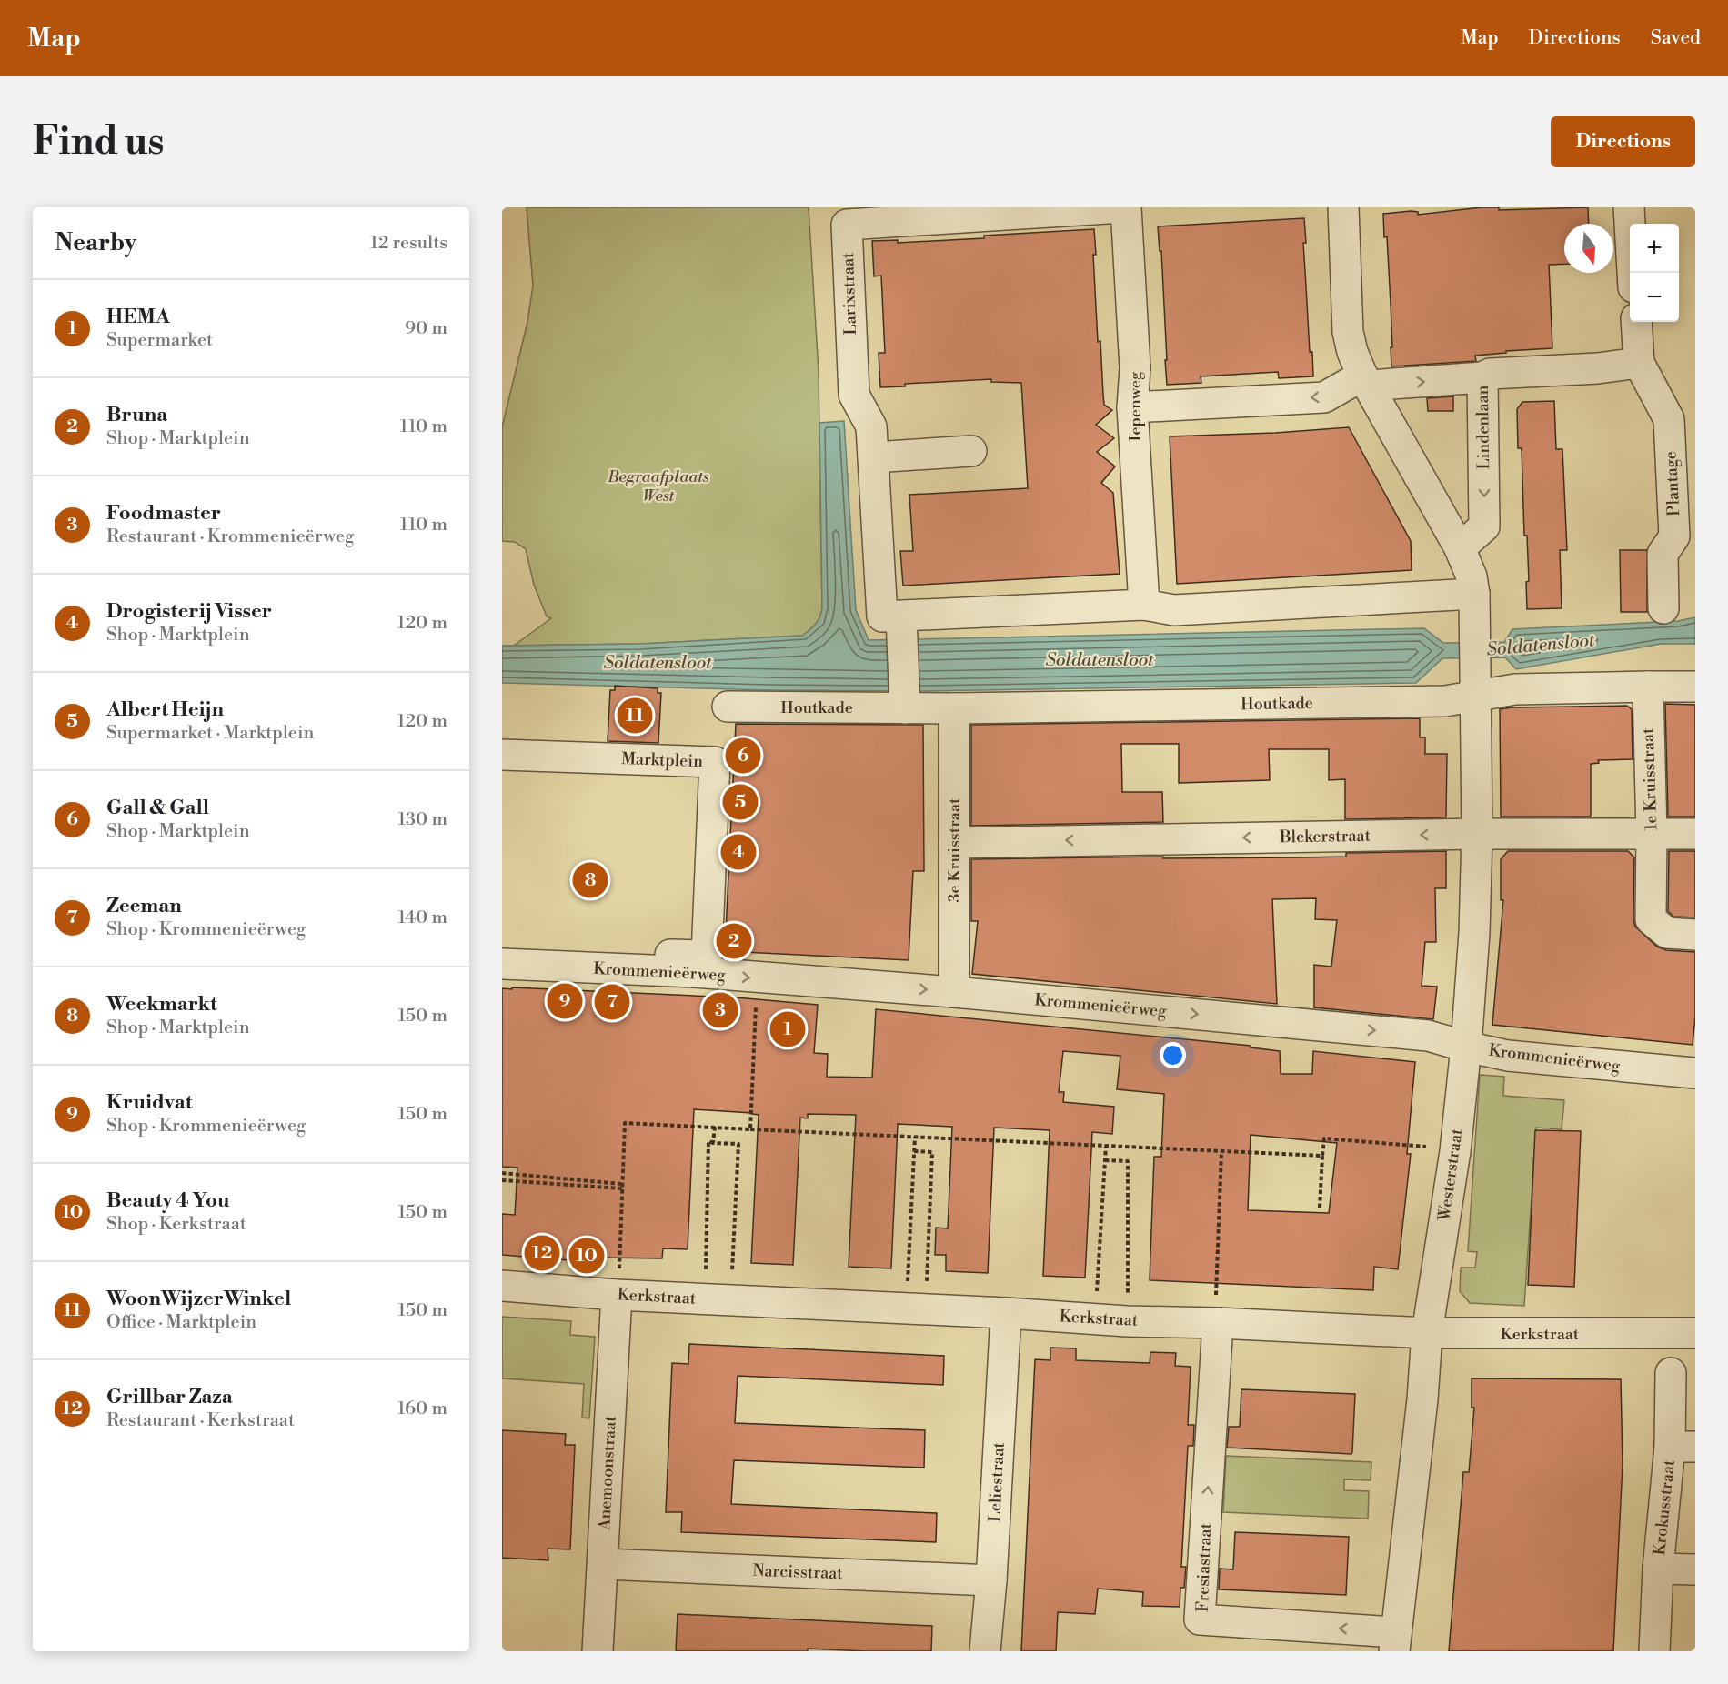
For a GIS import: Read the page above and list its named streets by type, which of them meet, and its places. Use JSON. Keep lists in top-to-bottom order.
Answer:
{
  "streets": {
    "street": [
      "Larixstraat",
      "Iepenweg",
      "Lindenlaan",
      "Plantage",
      "Houtkade",
      "Marktplein",
      "1e Kruisstraat",
      "Blekerstraat",
      "3e Kruisstraat",
      "Krommenieërweg",
      "Westerstraat",
      "Kerkstraat",
      "Anemoonstraat",
      "Leliestraat",
      "Krokusstraat",
      "Fresiastraat",
      "Narcisstraat"
    ]
  },
  "crossings": [
    ["Larixstraat", "Iepenweg"],
    ["Iepenweg", "Lindenlaan"],
    ["Houtkade", "1e Kruisstraat"],
    ["Houtkade", "3e Kruisstraat"],
    ["Houtkade", "Westerstraat"],
    ["Marktplein", "Krommenieërweg"],
    ["1e Kruisstraat", "Blekerstraat"],
    ["Blekerstraat", "3e Kruisstraat"],
    ["Blekerstraat", "Westerstraat"],
    ["3e Kruisstraat", "Krommenieërweg"],
    ["Krommenieërweg", "Westerstraat"],
    ["Westerstraat", "Kerkstraat"],
    ["Westerstraat", "Fresiastraat"],
    ["Kerkstraat", "Anemoonstraat"],
    ["Kerkstraat", "Leliestraat"],
    ["Kerkstraat", "Fresiastraat"],
    ["Anemoonstraat", "Narcisstraat"],
    ["Leliestraat", "Narcisstraat"]
  ],
  "one_way": ["Krommenieërweg"],
  "water": ["Soldatensloot"],
  "parks": ["Begraafplaats West"],
  "north": "bottom",
  "page": {
    "header": "Map",
    "nav": ["Map", "Directions", "Saved"],
    "buttons": "Directions",
    "title": "Find us",
    "heading": ["Nearby", "12 results"],
    "map_buttons": ["+", "−"],
    "list": [
      {
        "mark": "1",
        "name": "HEMA",
        "note": "Supermarket",
        "value": "90 m"
      },
      {
        "mark": "2",
        "name": "Bruna",
        "note": "Shop · Marktplein",
        "value": "110 m"
      },
      {
        "mark": "3",
        "name": "Foodmaster",
        "note": "Restaurant · Krommenieërweg",
        "value": "110 m"
      },
      {
        "mark": "4",
        "name": "Drogisterij Visser",
        "note": "Shop · Marktplein",
        "value": "120 m"
      },
      {
        "mark": "5",
        "name": "Albert Heijn",
        "note": "Supermarket · Marktplein",
        "value": "120 m"
      },
      {
        "mark": "6",
        "name": "Gall & Gall",
        "note": "Shop · Marktplein",
        "value": "130 m"
      },
      {
        "mark": "7",
        "name": "Zeeman",
        "note": "Shop · Krommenieërweg",
        "value": "140 m"
      },
      {
        "mark": "8",
        "name": "Weekmarkt",
        "note": "Shop · Marktplein",
        "value": "150 m"
      },
      {
        "mark": "9",
        "name": "Kruidvat",
        "note": "Shop · Krommenieërweg",
        "value": "150 m"
      },
      {
        "mark": "10",
        "name": "Beauty 4 You",
        "note": "Shop · Kerkstraat",
        "value": "150 m"
      },
      {
        "mark": "11",
        "name": "WoonWijzerWinkel",
        "note": "Office · Marktplein",
        "value": "150 m"
      },
      {
        "mark": "12",
        "name": "Grillbar Zaza",
        "note": "Restaurant · Kerkstraat",
        "value": "160 m"
      }
    ],
    "pins": [
      "11",
      "6",
      "5",
      "4",
      "8",
      "2",
      "9",
      "7",
      "3",
      "1",
      "12",
      "10"
    ]
  }
}
